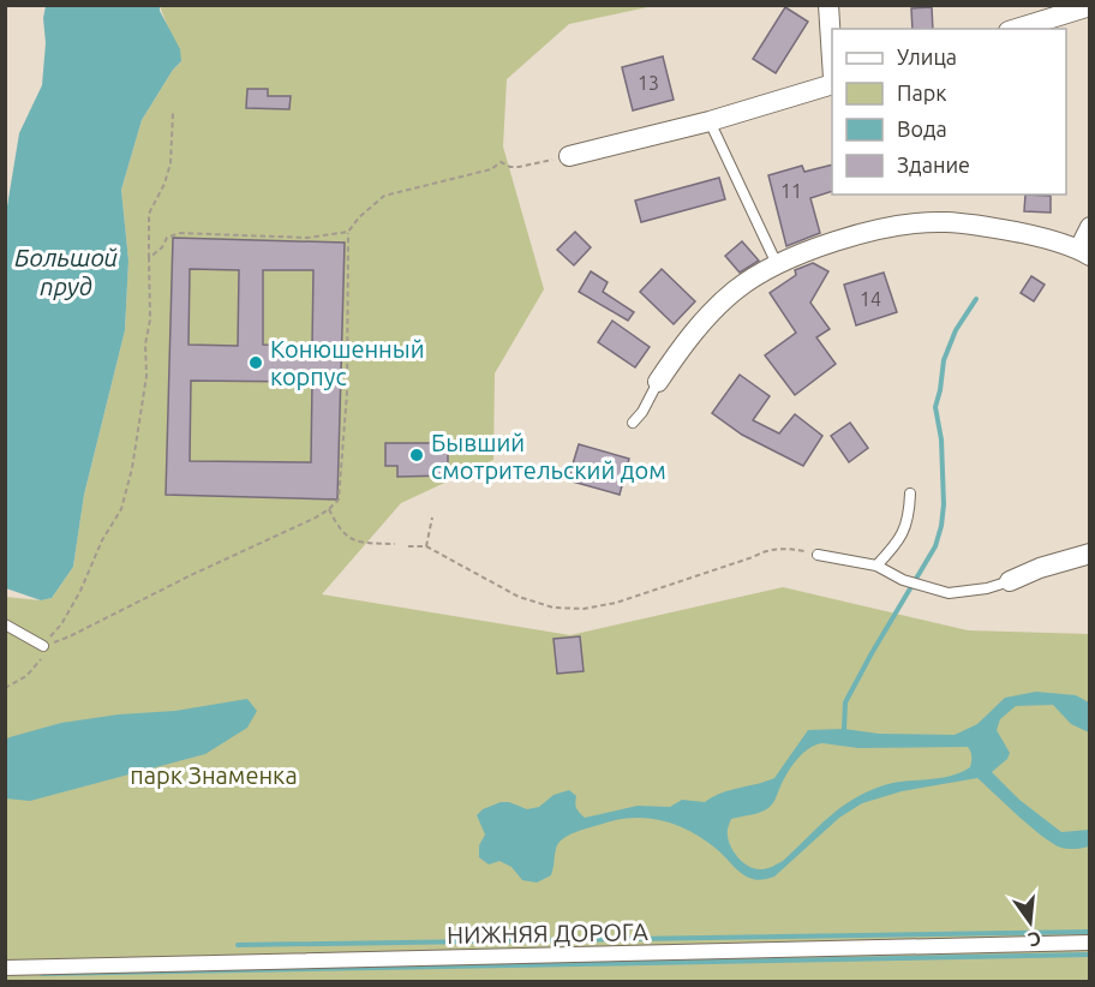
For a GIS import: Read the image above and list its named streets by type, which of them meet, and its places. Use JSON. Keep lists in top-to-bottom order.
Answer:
{
  "streets": {
    "street": ["НИЖНЯЯ ДОРОГА"]
  },
  "water": ["Большой пруд"],
  "parks": ["парк Знаменка"],
  "places": ["Конюшенный корпус", "Бывший смотрительский дом"],
  "house_numbers": ["13", "11", "14"],
  "legend": [
    "Улица",
    "Парк",
    "Вода",
    "Здание"
  ],
  "north": "bottom"
}
